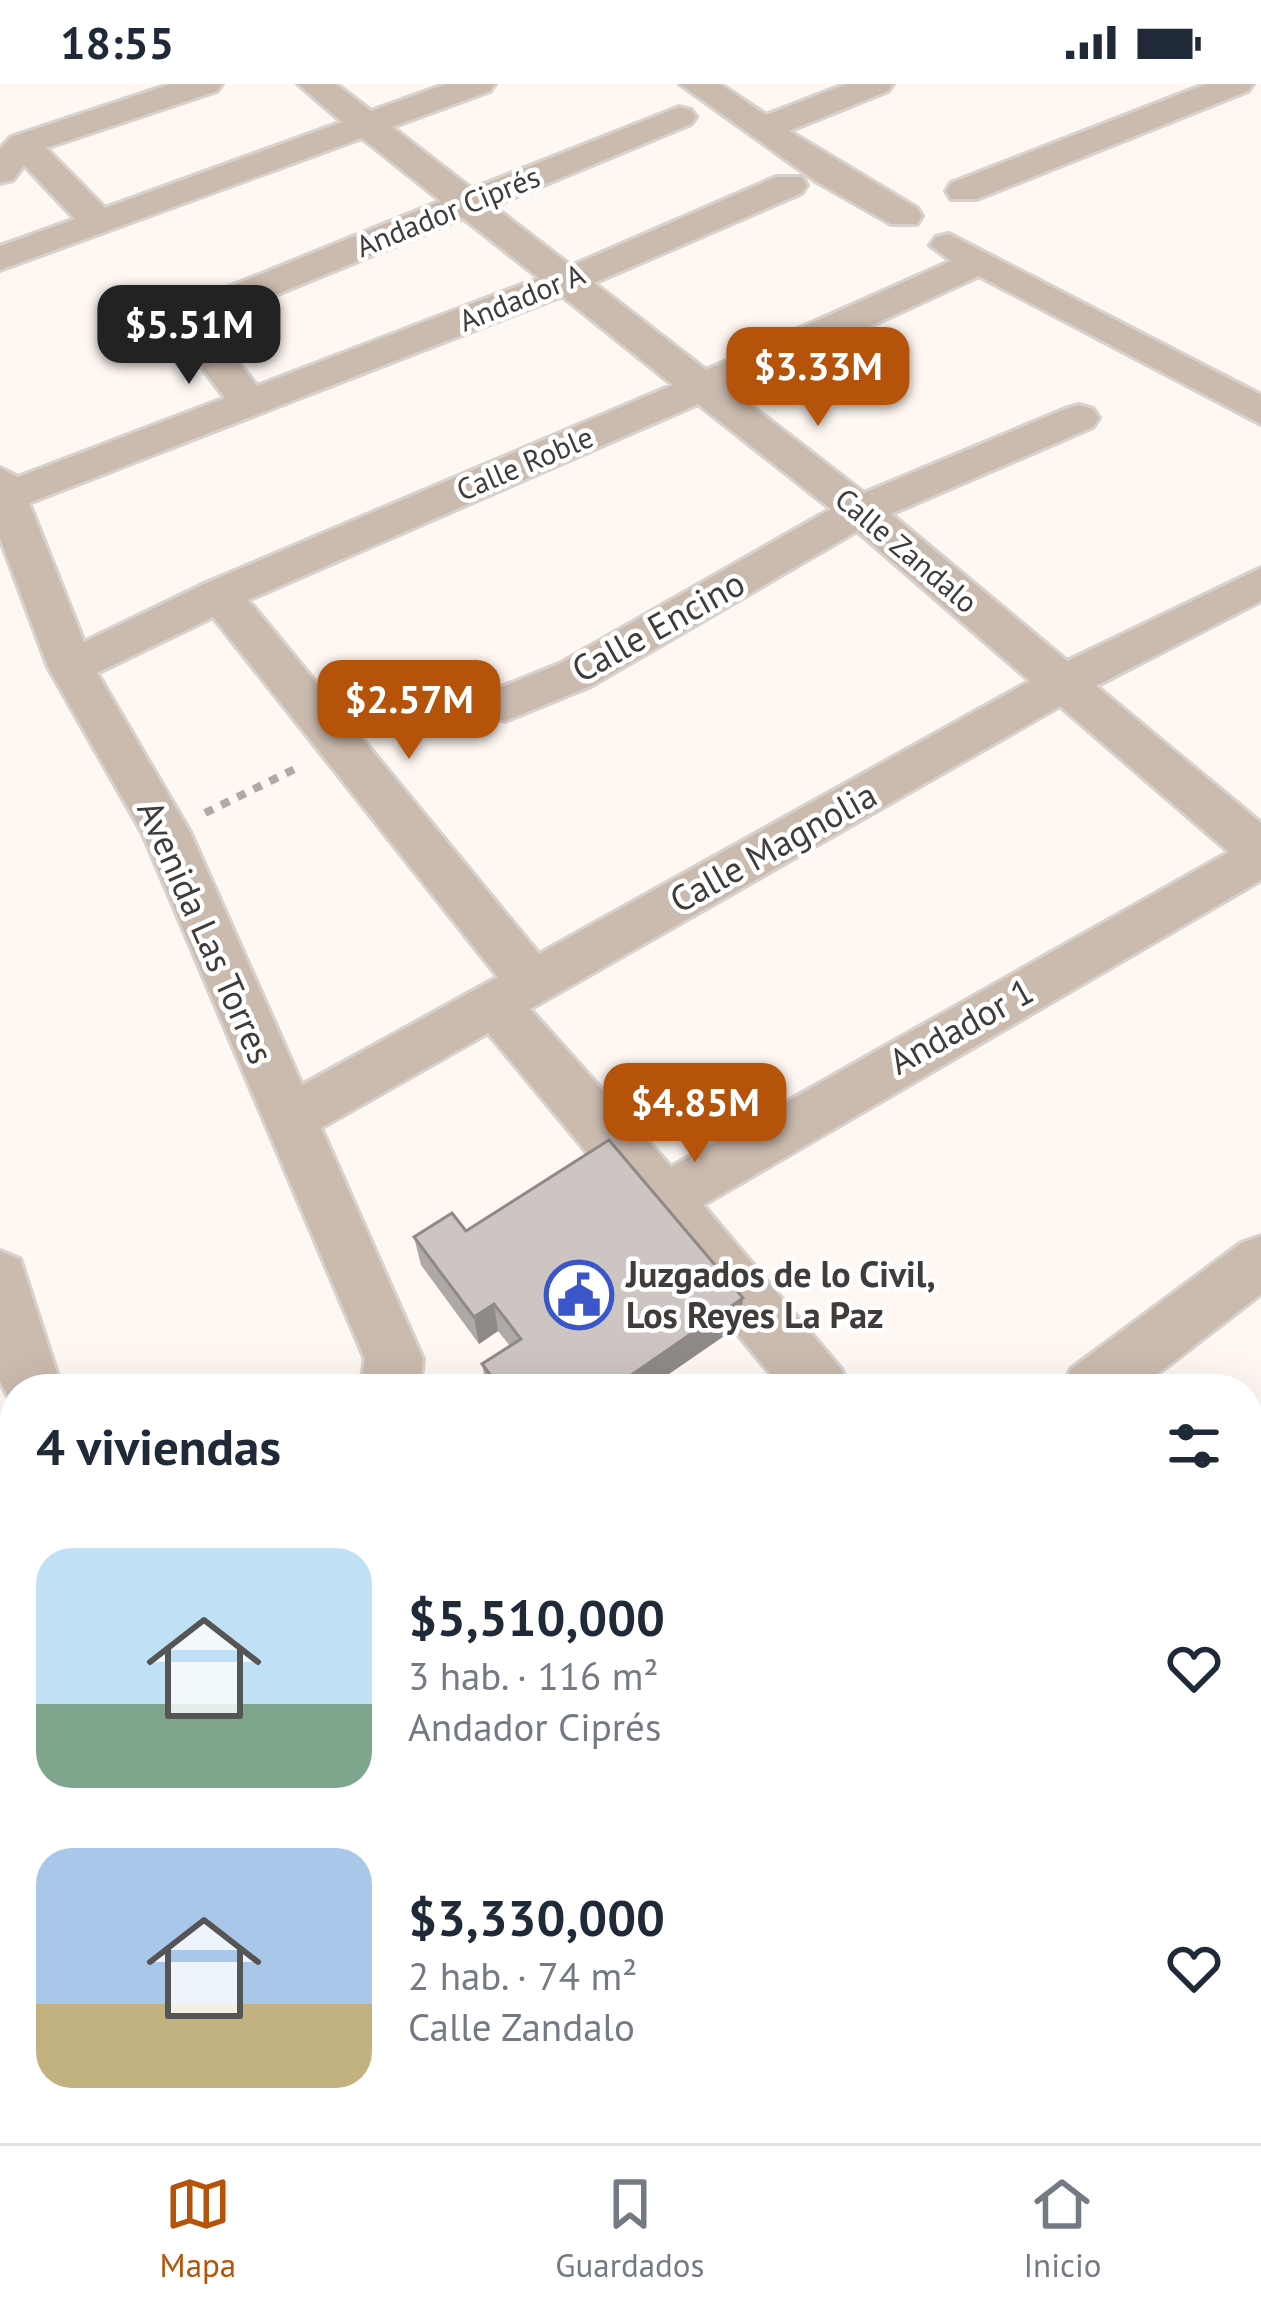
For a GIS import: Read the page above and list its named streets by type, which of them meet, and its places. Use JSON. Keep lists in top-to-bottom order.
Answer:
{
  "streets": {
    "street": [
      "Andador Ciprés",
      "Andador A",
      "Calle Roble",
      "Calle Zandalo",
      "Calle Encino",
      "Calle Magnolia",
      "Avenida Las Torres",
      "Andador 1"
    ]
  },
  "crossings": [
    ["Andador Ciprés", "Andador A"],
    ["Andador Ciprés", "Calle Zandalo"],
    ["Andador A", "Calle Zandalo"],
    ["Andador A", "Avenida Las Torres"],
    ["Calle Roble", "Calle Zandalo"],
    ["Calle Roble", "Avenida Las Torres"],
    ["Calle Zandalo", "Calle Encino"],
    ["Calle Zandalo", "Calle Magnolia"],
    ["Calle Zandalo", "Andador 1"],
    ["Calle Magnolia", "Avenida Las Torres"]
  ],
  "places": {
    "public building": ["Juzgados de lo Civil, Los Reyes La Paz"]
  },
  "page": {
    "status": "18:55",
    "price": [
      "$5.51M",
      "$3.33M",
      "$2.57M",
      "$4.85M"
    ],
    "heading": "4 viviendas",
    "list": [
      {
        "name": "$5,510,000",
        "note": "3 hab. · 116 m² · Andador Ciprés"
      },
      {
        "name": "$3,330,000",
        "note": "2 hab. · 74 m² · Calle Zandalo"
      }
    ],
    "tabs": ["Mapa", "Guardados", "Inicio"]
  }
}
